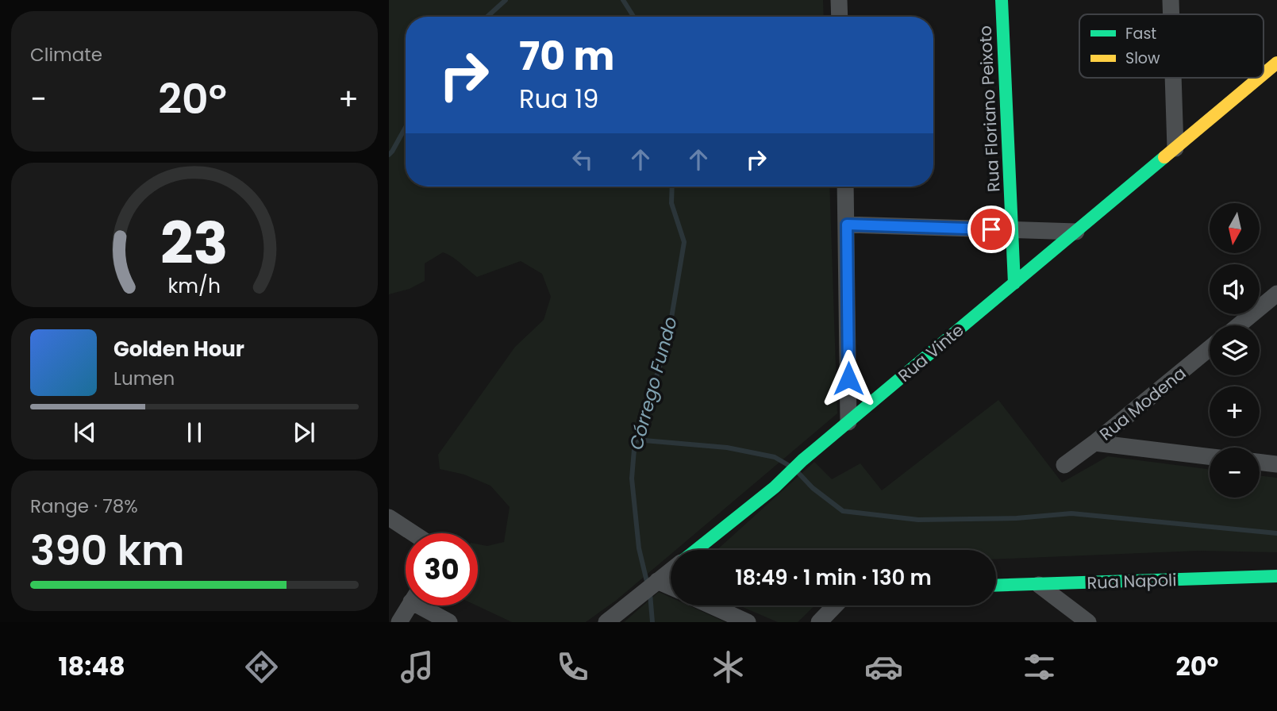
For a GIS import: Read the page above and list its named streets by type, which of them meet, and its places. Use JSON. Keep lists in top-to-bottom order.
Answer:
{
  "streets": {
    "street": [
      "Rua Floriano Peixoto",
      "Rua Vinte",
      "Rua Modena",
      "Rua Napoli"
    ]
  },
  "crossings": [
    ["Rua Floriano Peixoto", "Rua Vinte"]
  ],
  "water": ["Córrego Fundo"],
  "legend": ["Fast", "Slow"],
  "north": "bottom",
  "page": {
    "tile": [
      "Climate",
      ["Range · 78%", "390 km"]
    ],
    "turn": ["70 m", "Rua 19"],
    "heat": ["−", "20°", "+"],
    "map_buttons": ["+", "−"],
    "song": ["Golden Hour", "Lumen"],
    "limit": "30",
    "trip": "18:49 · 1 min · 130 m",
    "tabs": ["18:48", "20°"],
    "gauge": ["23", "km/h"]
  }
}
